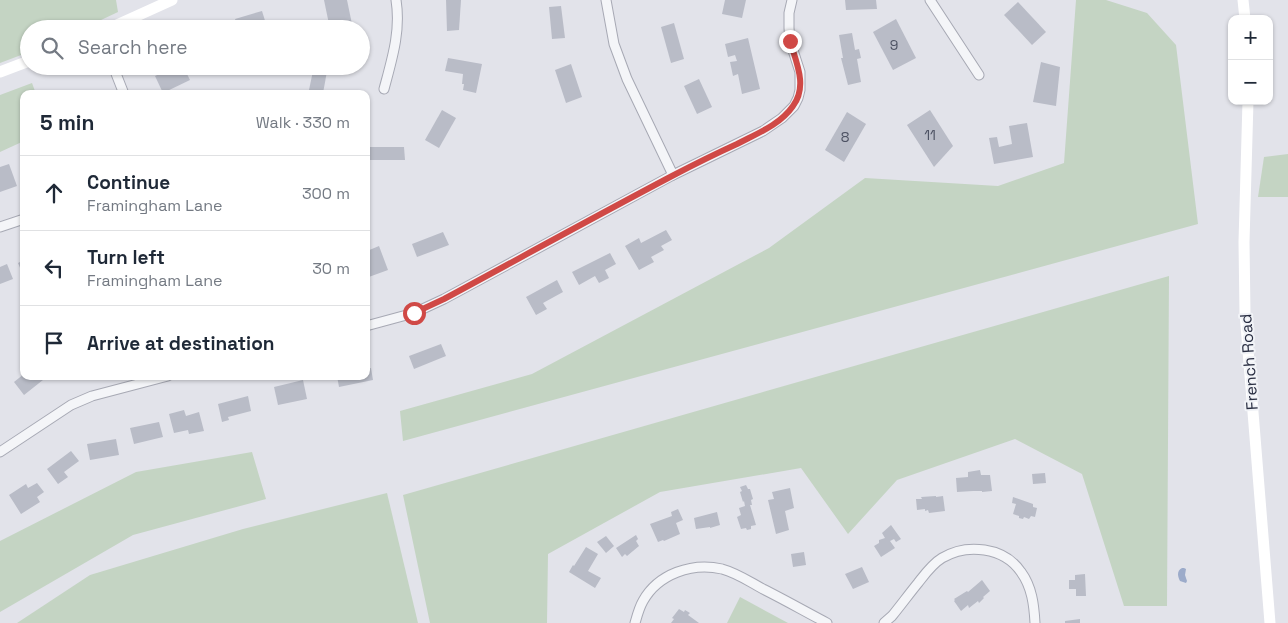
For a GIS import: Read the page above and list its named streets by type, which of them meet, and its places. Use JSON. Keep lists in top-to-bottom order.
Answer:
{
  "streets": {
    "street": ["French Road"]
  },
  "house_numbers": ["9", "11", "8"],
  "page": {
    "map_buttons": ["+", "−"],
    "search": "Search here",
    "heading": ["5 min", "Walk · 330 m"],
    "list": [
      ["Continue", "Framingham Lane", "300 m"],
      ["Turn left", "Framingham Lane", "30 m"],
      "Arrive at destination"
    ]
  }
}
